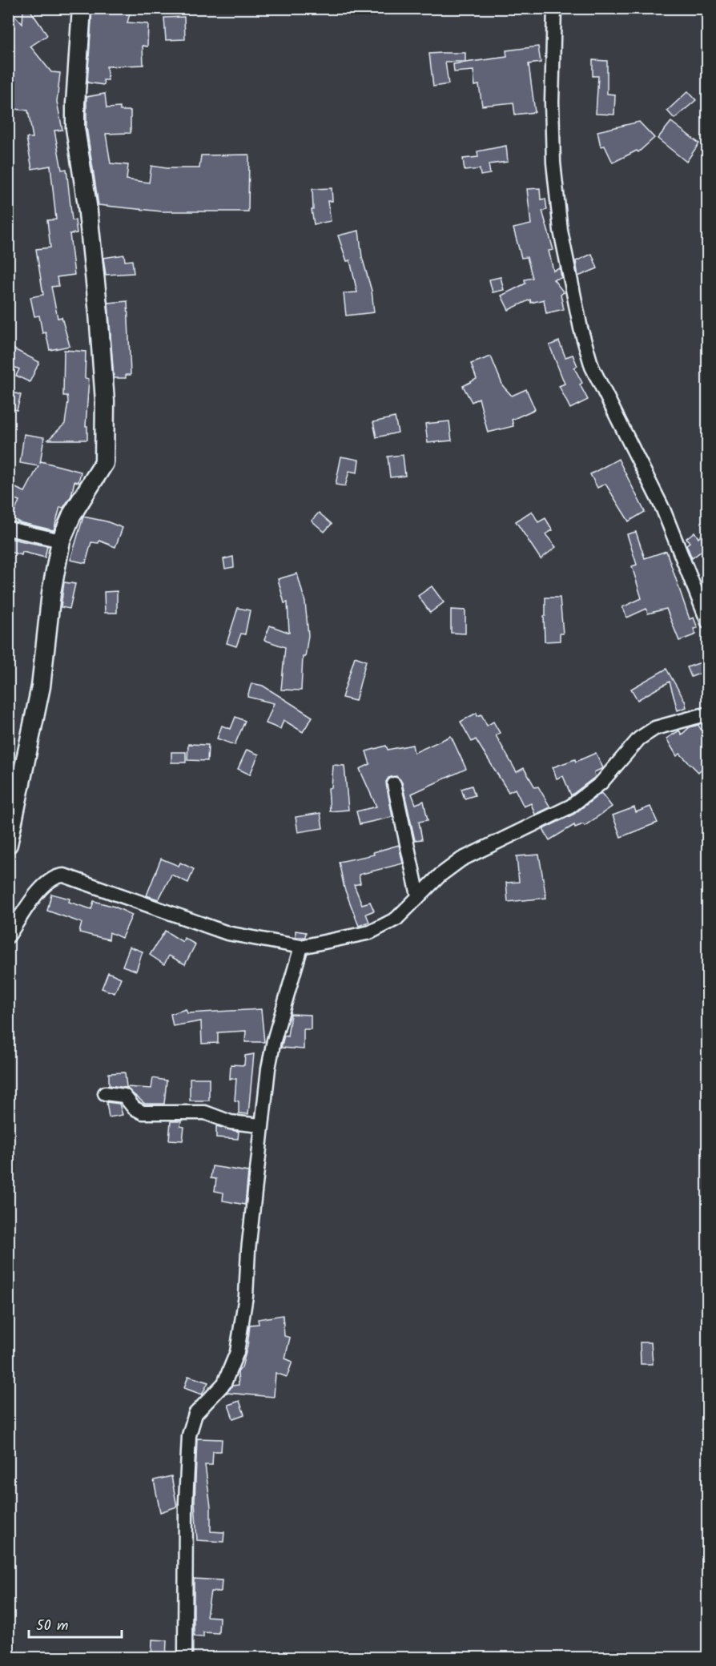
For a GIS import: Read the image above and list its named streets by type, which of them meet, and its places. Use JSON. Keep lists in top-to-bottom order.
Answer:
{
  "scale_bar": "50 m"
}
